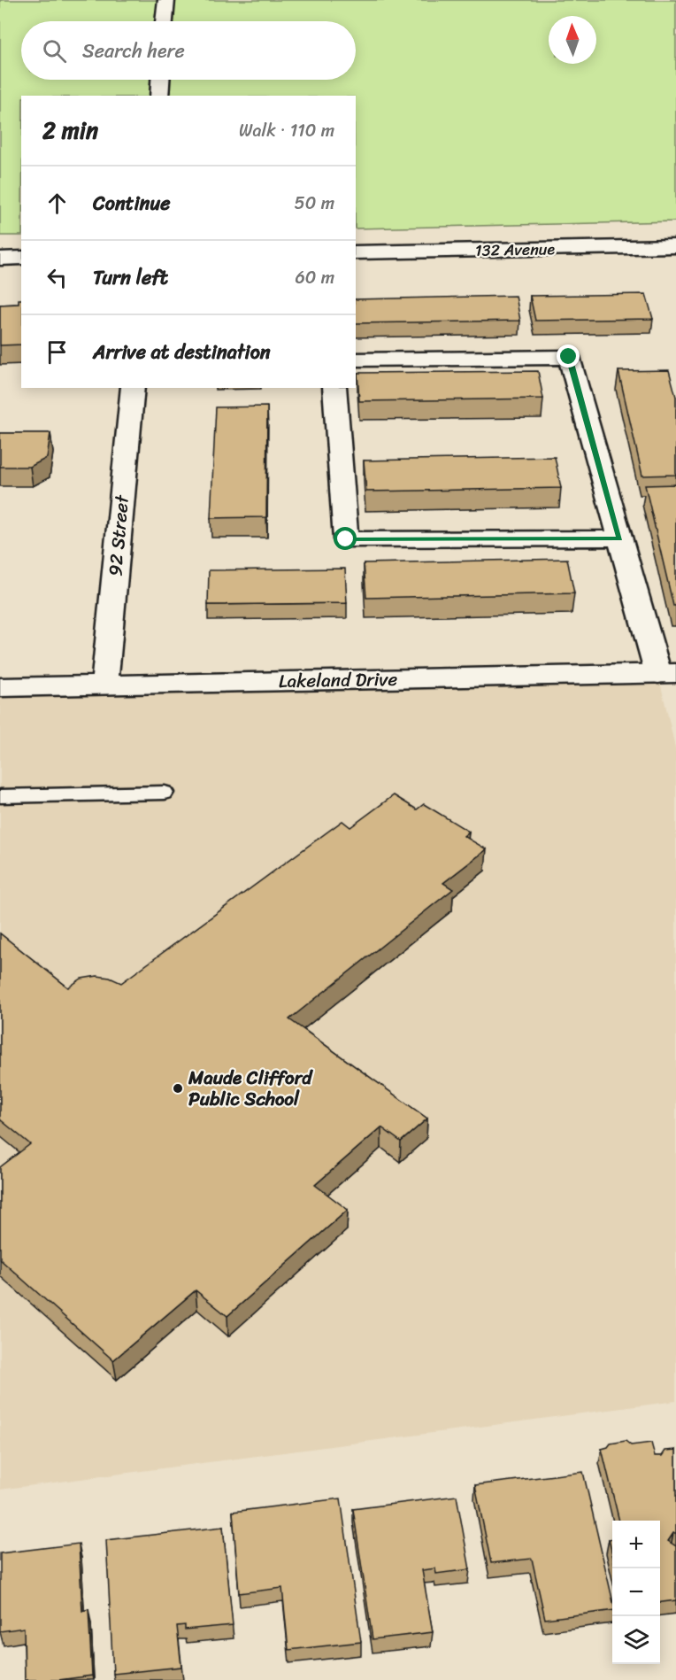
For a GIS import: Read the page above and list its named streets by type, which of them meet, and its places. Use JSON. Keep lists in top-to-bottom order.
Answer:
{
  "streets": {
    "street": ["132 Avenue", "92 Street", "Lakeland Drive"]
  },
  "crossings": [
    ["92 Street", "Lakeland Drive"]
  ],
  "places": ["Maude Clifford Public School"],
  "north": "top",
  "page": {
    "search": "Search here",
    "heading": ["2 min", "Walk · 110 m"],
    "list": [
      ["Continue", "50 m"],
      ["Turn left", "60 m"],
      "Arrive at destination"
    ],
    "map_buttons": ["+", "−"]
  }
}
